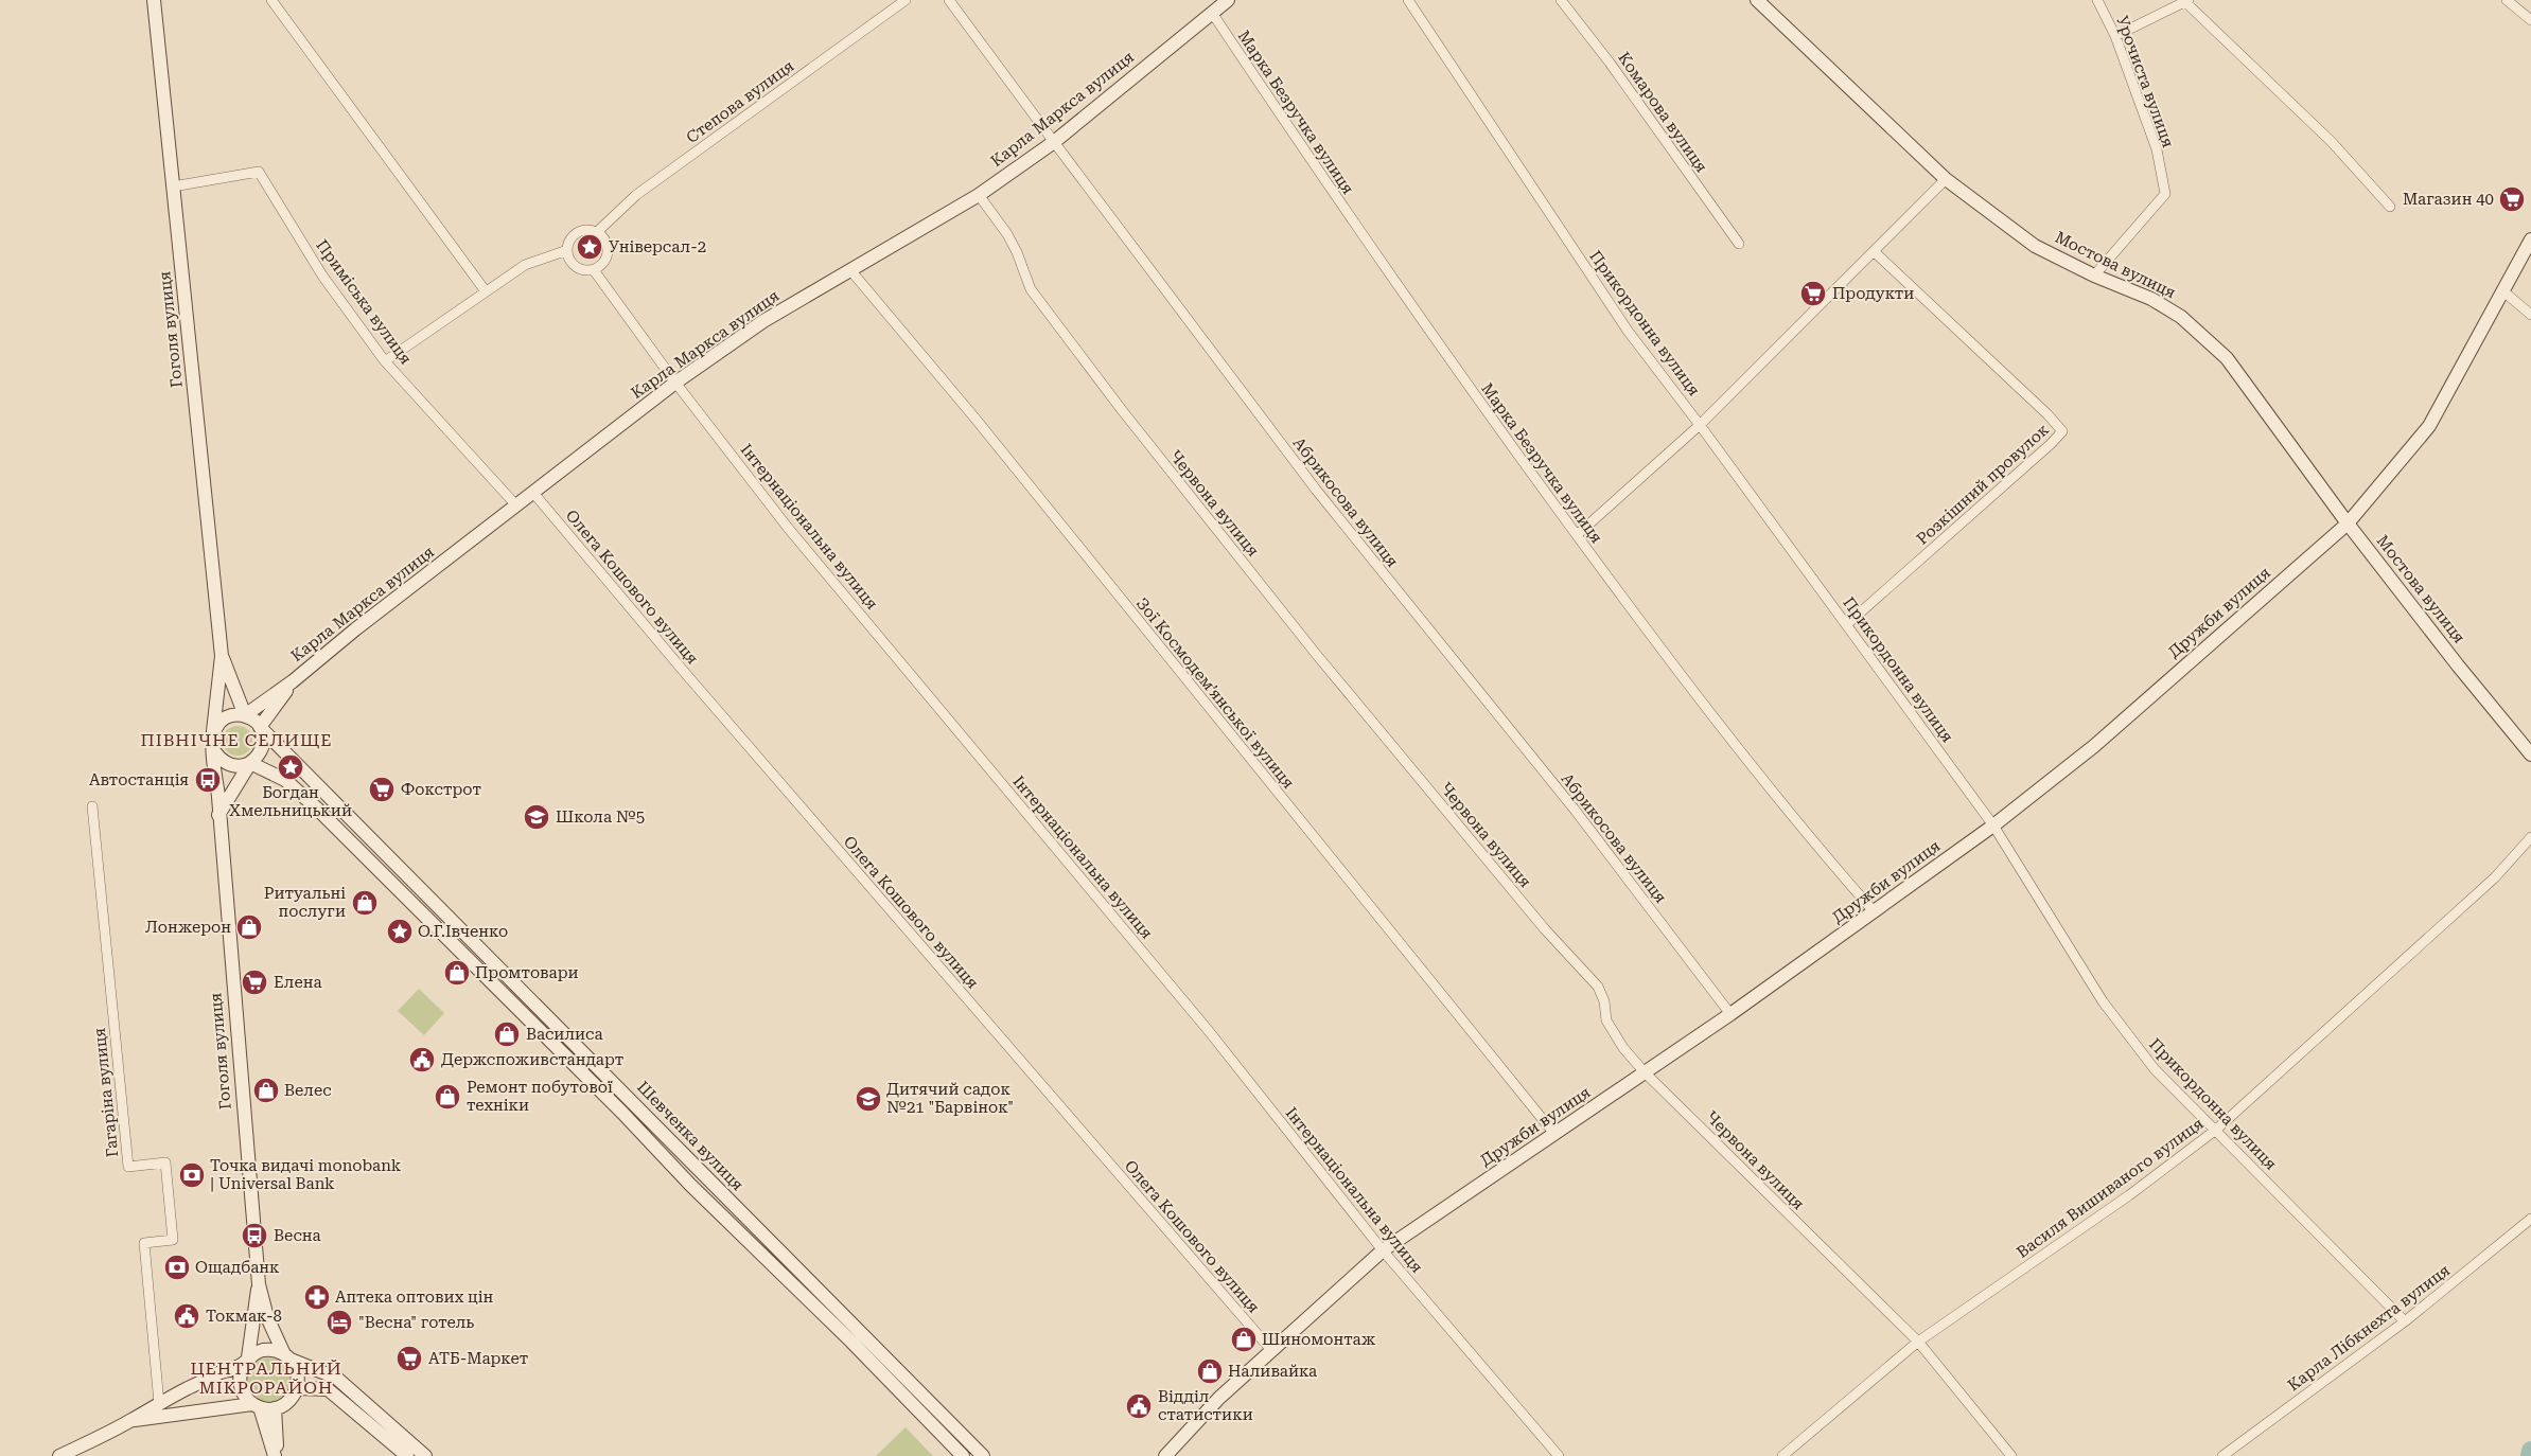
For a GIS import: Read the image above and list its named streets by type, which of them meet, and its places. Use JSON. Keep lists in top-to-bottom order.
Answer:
{
  "streets": {
    "street": [
      "Урочиста вулиця",
      "Степова вулиця",
      "Карла Маркса вулиця",
      "Марка Безручка вулиця",
      "Комарова вулиця",
      "Мостова вулиця",
      "Приміська вулиця",
      "Прикордонна вулиця",
      "Гоголя вулиця",
      "Розкішний провулок",
      "Абрикосова вулиця",
      "Червона вулиця",
      "Інтернаціональна вулиця",
      "Олега Кошового вулиця",
      "Дружби вулиця",
      "Зої Космодем’янської вулиця",
      "Гагаріна вулиця",
      "Шевченка вулиця",
      "Василя Вишиваного вулиця",
      "Карла Лібкнехта вулиця"
    ]
  },
  "crossings": [
    ["Урочиста вулиця", "Мостова вулиця"],
    ["Степова вулиця", "Інтернаціональна вулиця"],
    ["Карла Маркса вулиця", "Марка Безручка вулиця"],
    ["Карла Маркса вулиця", "Приміська вулиця"],
    ["Карла Маркса вулиця", "Гоголя вулиця"],
    ["Карла Маркса вулиця", "Абрикосова вулиця"],
    ["Карла Маркса вулиця", "Червона вулиця"],
    ["Карла Маркса вулиця", "Інтернаціональна вулиця"],
    ["Карла Маркса вулиця", "Олега Кошового вулиця"],
    ["Карла Маркса вулиця", "Зої Космодем’янської вулиця"],
    ["Карла Маркса вулиця", "Шевченка вулиця"],
    ["Марка Безручка вулиця", "Дружби вулиця"],
    ["Мостова вулиця", "Дружби вулиця"],
    ["Приміська вулиця", "Гоголя вулиця"],
    ["Прикордонна вулиця", "Розкішний провулок"],
    ["Прикордонна вулиця", "Дружби вулиця"],
    ["Прикордонна вулиця", "Василя Вишиваного вулиця"],
    ["Прикордонна вулиця", "Карла Лібкнехта вулиця"],
    ["Гоголя вулиця", "Шевченка вулиця"],
    ["Абрикосова вулиця", "Дружби вулиця"],
    ["Червона вулиця", "Дружби вулиця"],
    ["Червона вулиця", "Василя Вишиваного вулиця"],
    ["Інтернаціональна вулиця", "Дружби вулиця"],
    ["Олега Кошового вулиця", "Дружби вулиця"],
    ["Дружби вулиця", "Зої Космодем’янської вулиця"]
  ],
  "districts": ["ПІВНІЧНЕ СЕЛИЩЕ", "ЦЕНТРАЛЬНИЙ МІКРОРАЙОН"],
  "places": {
    "supermarket": [
      "Магазин 40",
      "Продукти",
      "Фокстрот",
      "Елена",
      "АТБ-Маркет"
    ],
    "place": ["Універсал-2", "Богдан Хмельницький", "О.Г.Івченко"],
    "bus stop": ["Автостанція", "Весна"],
    "school or university": ["Школа №5", "Дитячий садок №21 \"Барвінок\""],
    "shop": [
      "Ритуальні послуги",
      "Лонжерон",
      "Промтовари",
      "Василиса",
      "Велес",
      "Ремонт побутової техніки",
      "Шиномонтаж",
      "Наливайка"
    ],
    "public building": ["Держспоживстандарт", "Токмак-8", "Відділ статистики"],
    "bank": ["Точка видачі monobank | Universal Bank", "Ощадбанк"],
    "pharmacy": ["Аптека оптових цін"],
    "hotel": ["\"Весна\" готель"]
  }
}
